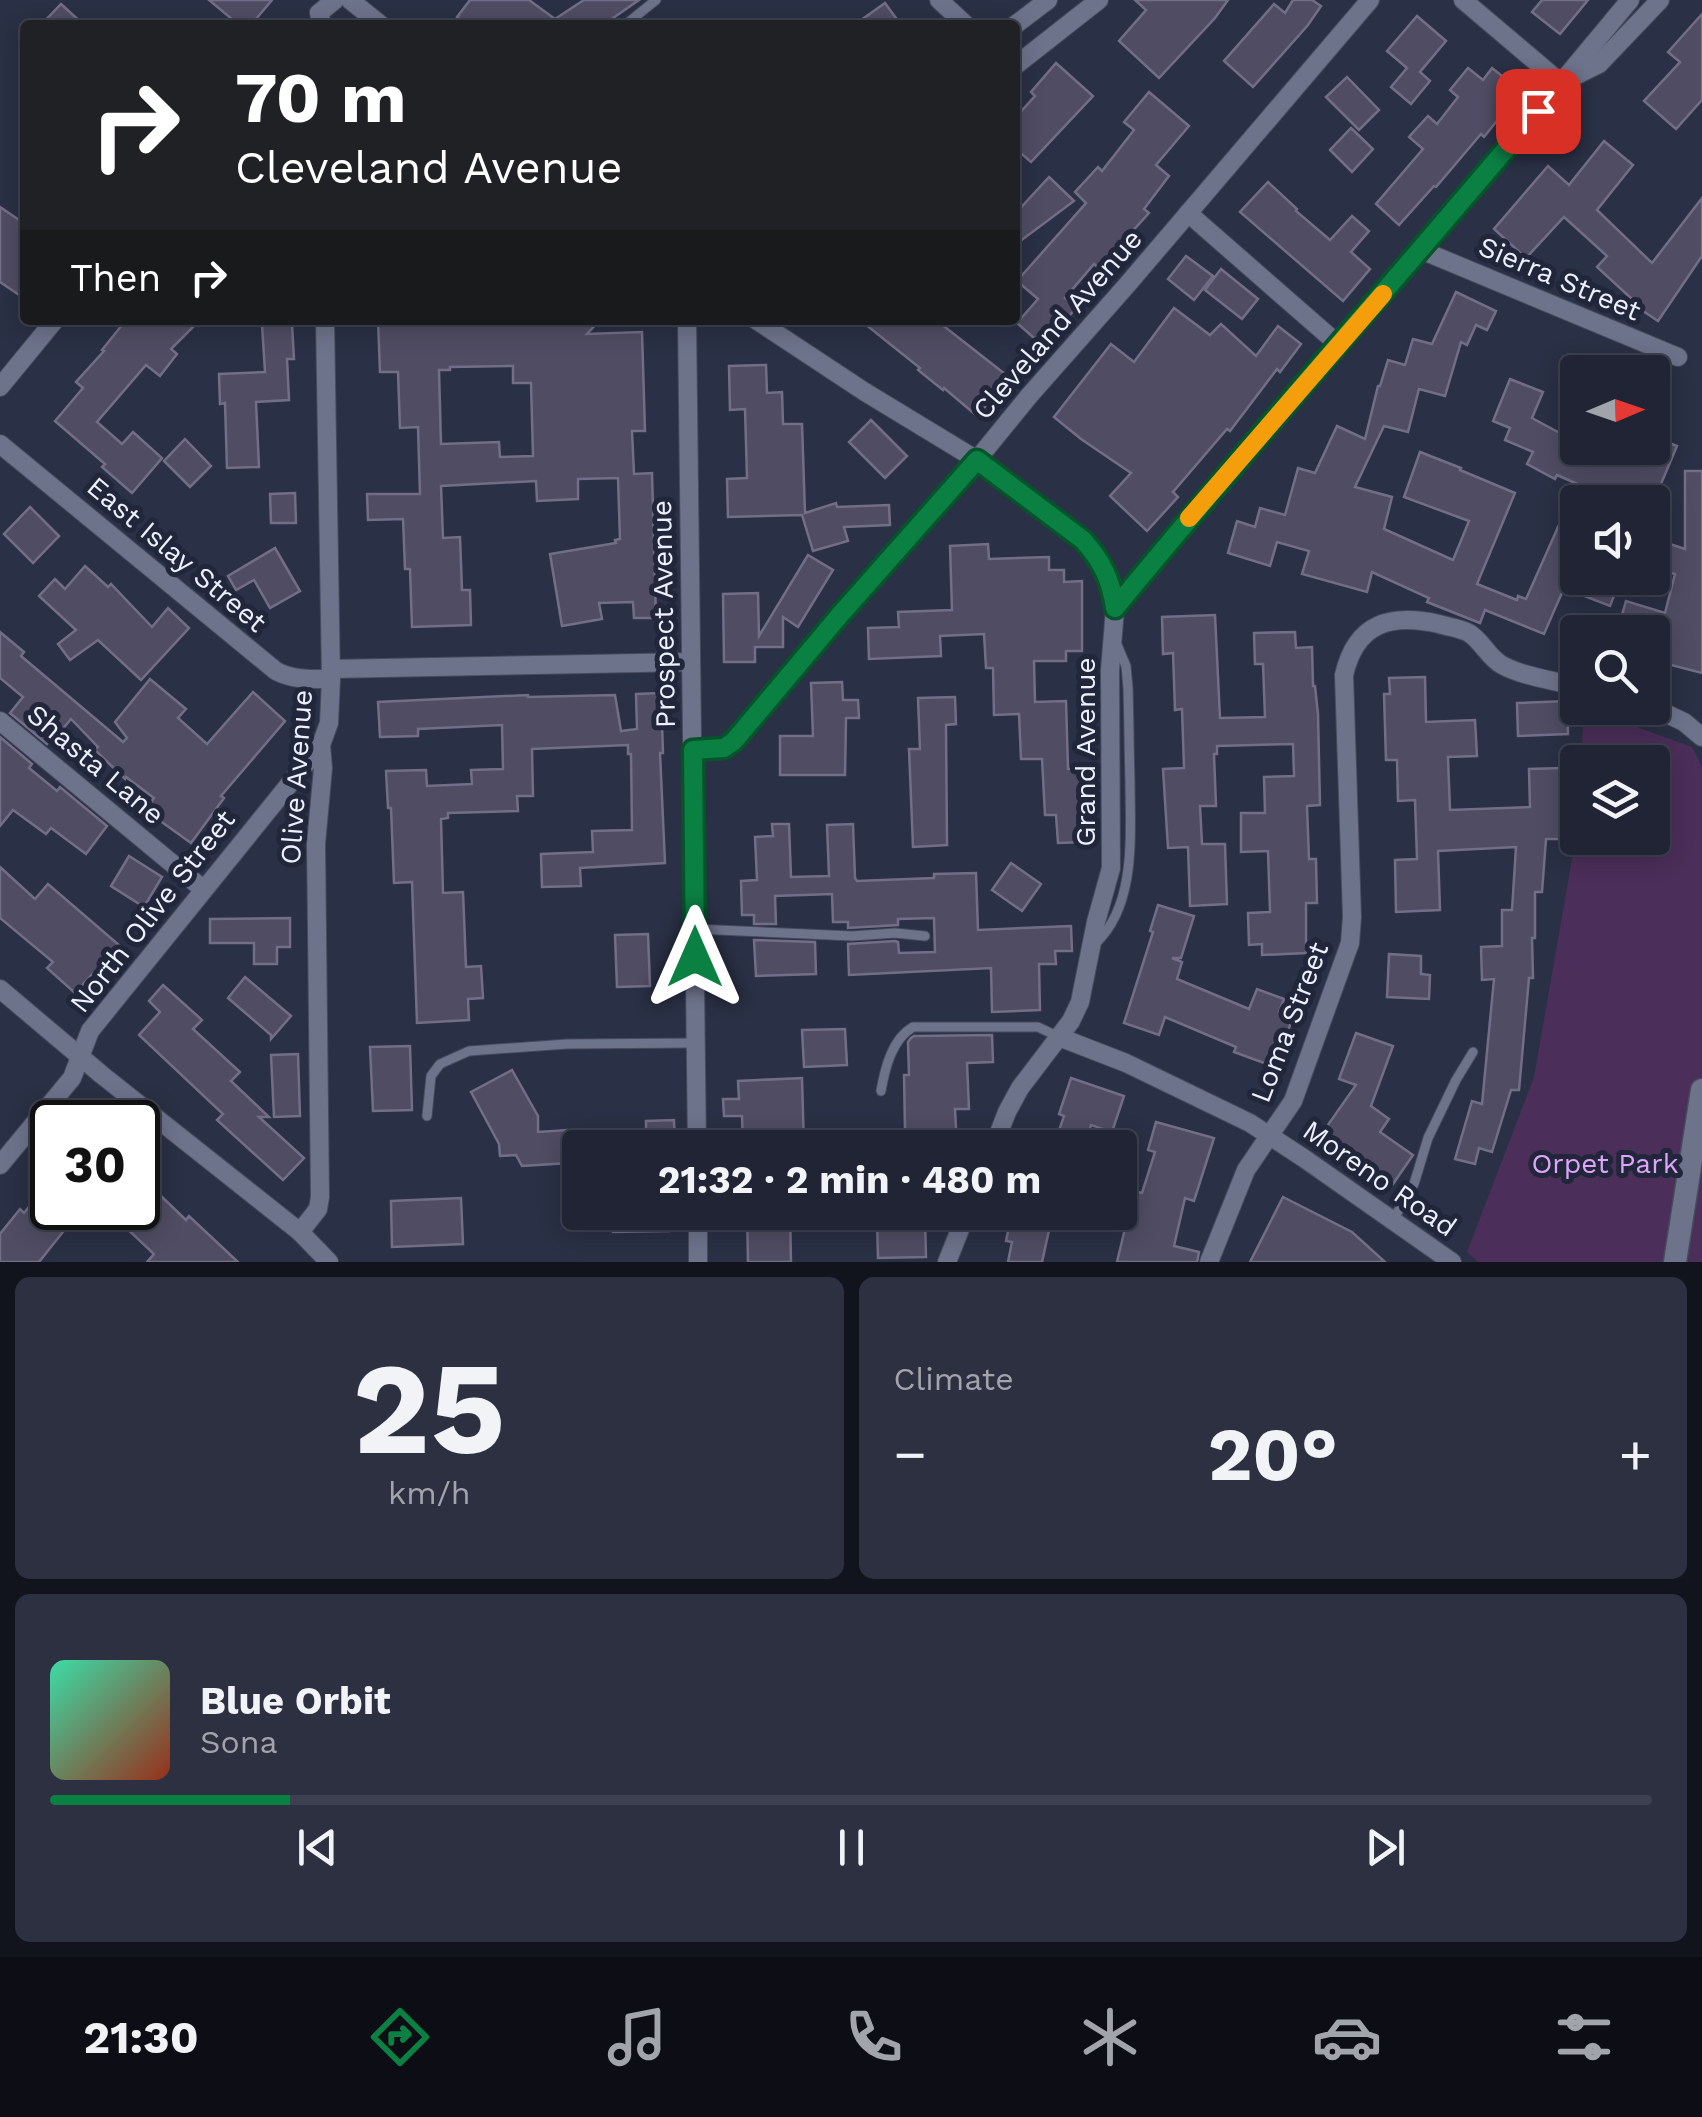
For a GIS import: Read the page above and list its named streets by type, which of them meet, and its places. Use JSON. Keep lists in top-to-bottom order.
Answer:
{
  "streets": {
    "street": [
      "Sierra Street",
      "Cleveland Avenue",
      "East Islay Street",
      "Prospect Avenue",
      "Grand Avenue",
      "Shasta Lane",
      "Olive Avenue",
      "North Olive Street",
      "Loma Street",
      "Moreno Road"
    ]
  },
  "crossings": [
    ["Cleveland Avenue", "Prospect Avenue"],
    ["East Islay Street", "Prospect Avenue"],
    ["East Islay Street", "Olive Avenue"],
    ["Grand Avenue", "Moreno Road"],
    ["Shasta Lane", "North Olive Street"],
    ["Olive Avenue", "North Olive Street"],
    ["Loma Street", "Moreno Road"]
  ],
  "parks": ["Orpet Park"],
  "north": "right",
  "page": {
    "turn": ["70 m", "Cleveland Avenue"],
    "then": "Then",
    "limit": "30",
    "trip": "21:32 · 2 min · 480 m",
    "tile": [
      ["25", "km/h"],
      "Climate"
    ],
    "heat": ["−", "20°", "+"],
    "song": ["Blue Orbit", "Sona"],
    "tabs": "21:30"
  }
}
